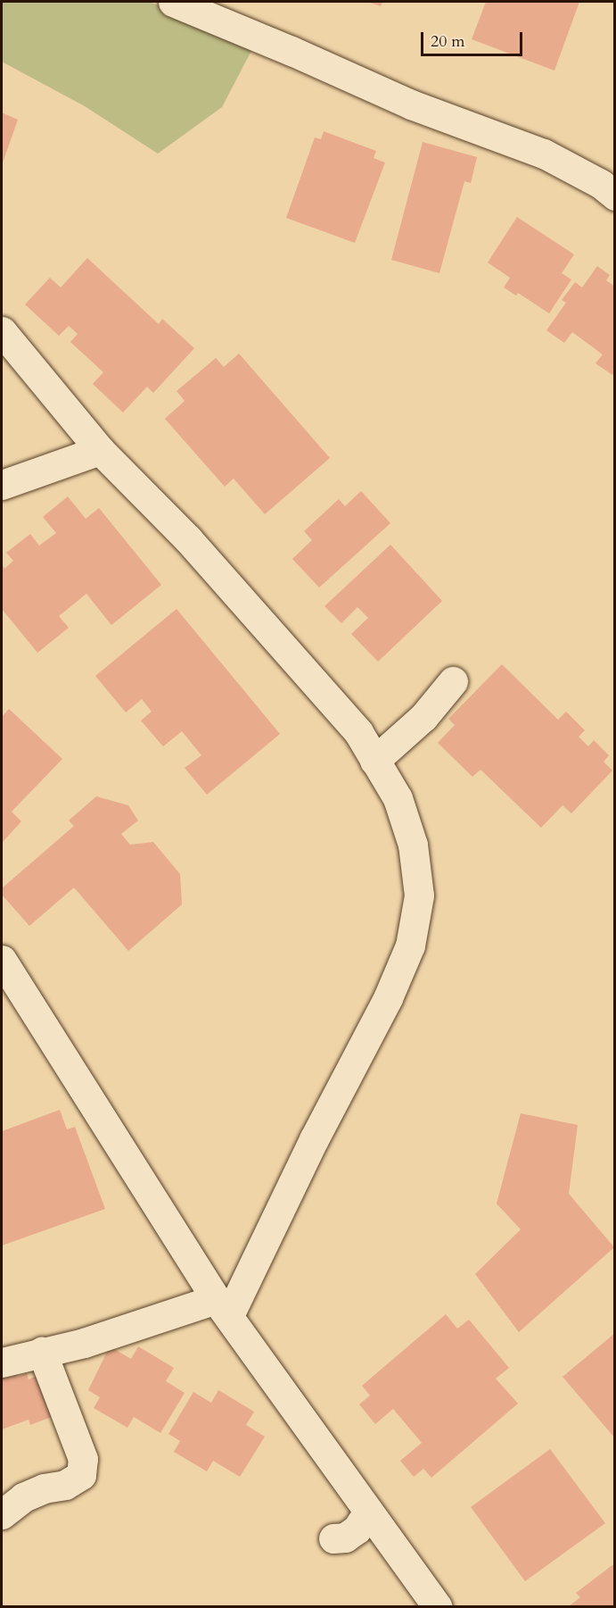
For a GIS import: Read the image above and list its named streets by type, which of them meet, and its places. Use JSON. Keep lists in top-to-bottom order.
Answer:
{
  "scale_bar": "20 m"
}
